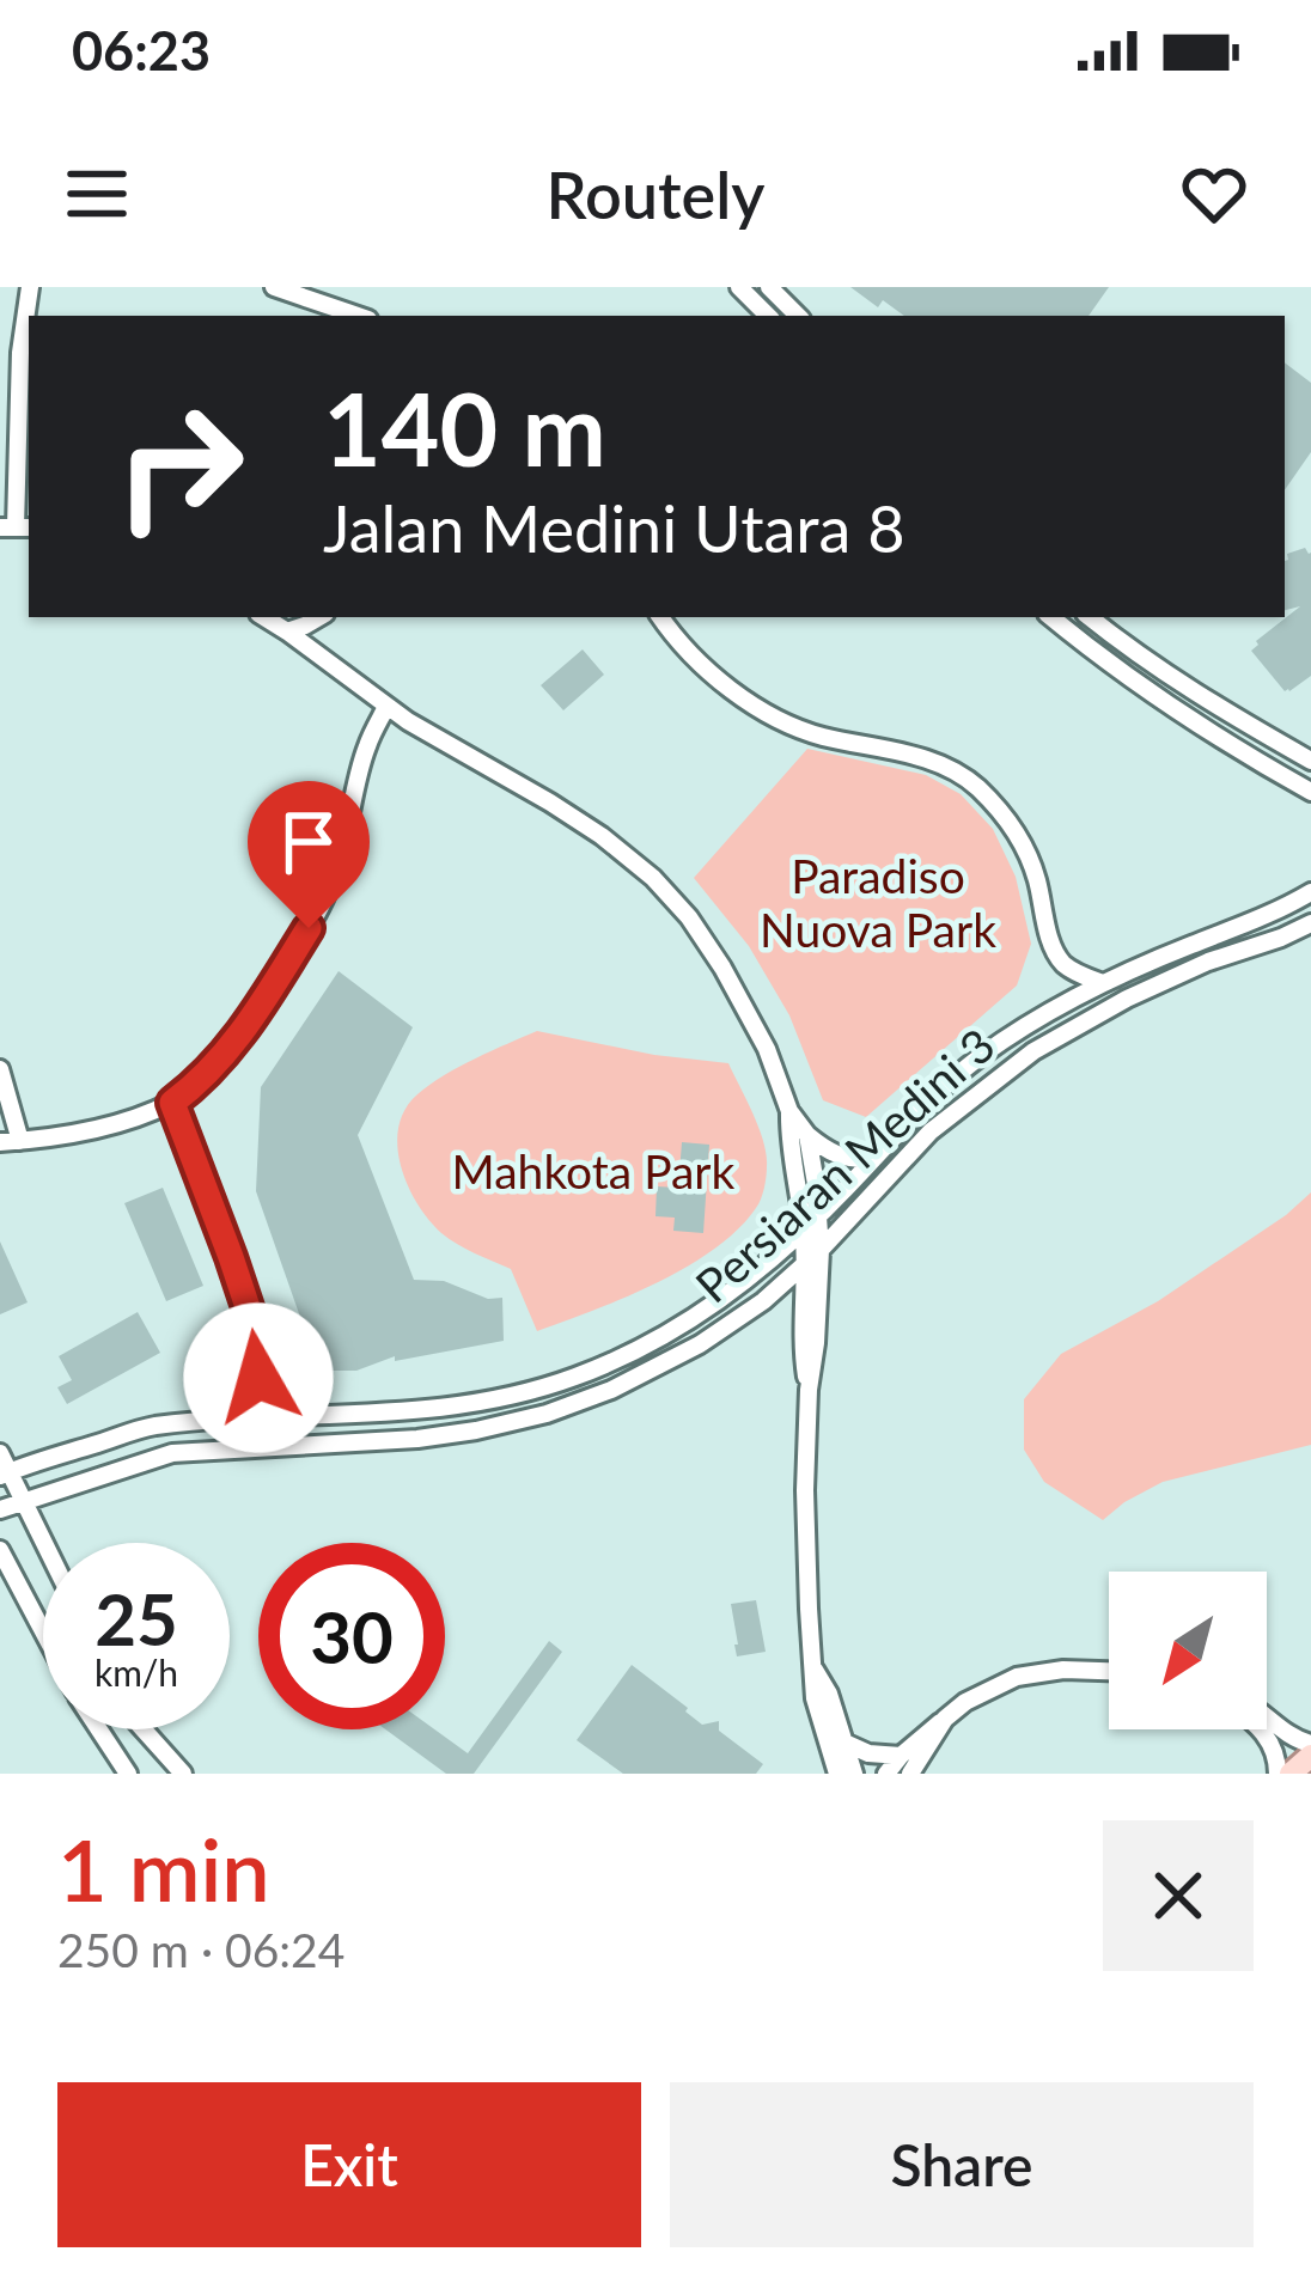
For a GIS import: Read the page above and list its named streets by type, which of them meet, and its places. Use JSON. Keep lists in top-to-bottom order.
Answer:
{
  "streets": {
    "street": ["Persiaran Medini 3"]
  },
  "parks": ["Paradiso Nuova Park", "Mahkota Park"],
  "north": "bottom left",
  "page": {
    "status": "06:23",
    "header": "Routely",
    "turn": ["140 m", "Jalan Medini Utara 8"],
    "speed": "25 km/h",
    "limit": "30",
    "heading": ["1 min", "250 m · 06:24"],
    "buttons": ["Exit", "Share"]
  }
}
